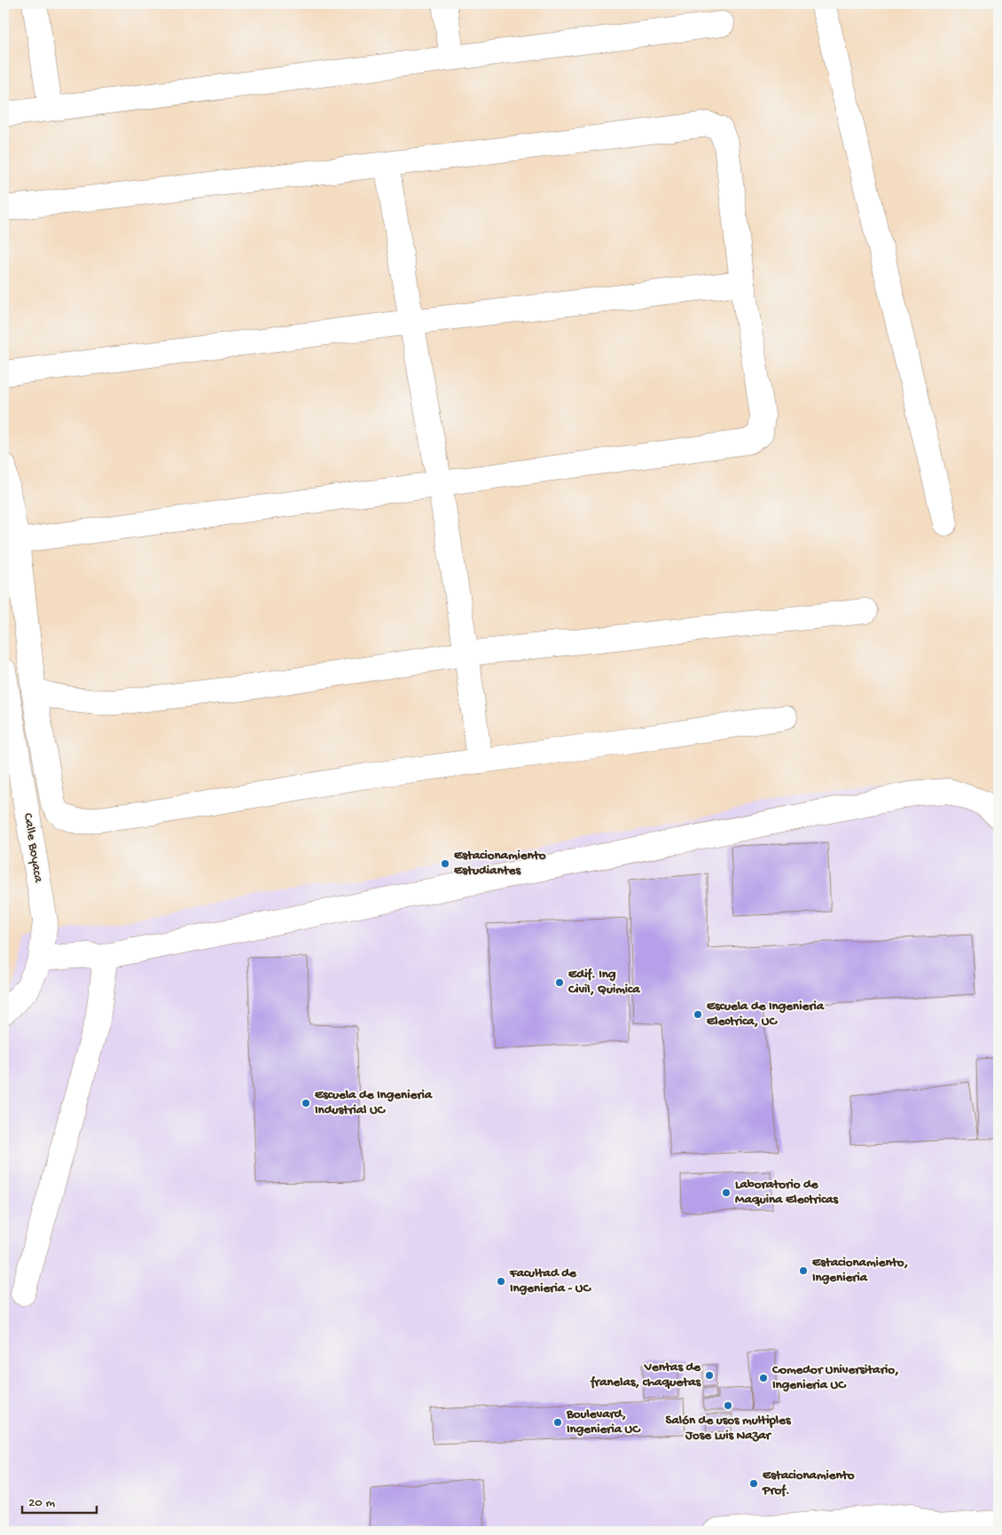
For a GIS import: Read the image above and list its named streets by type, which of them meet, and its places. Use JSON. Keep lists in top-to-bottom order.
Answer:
{
  "streets": {
    "street": ["Calle Boyaca"]
  },
  "places": [
    "Estacionamiento Estudiantes",
    "Edif. Ing Civil, Quimica",
    "Escuela de Ingenieria Electrica, UC",
    "Escuela de Ingenieria Industrial UC",
    "Laboratorio de Maquina Electricas",
    "Estacionamiento, Ingenieria",
    "Facultad de Ingenieria - UC",
    "Ventas de franelas, chaquetas",
    "Comedor Universitario, Ingenieria UC",
    "Salón de usos multiples Jose Luis Nazar",
    "Boulevard, Ingenieria UC",
    "Estacionamiento Prof."
  ],
  "scale_bar": "20 m"
}
